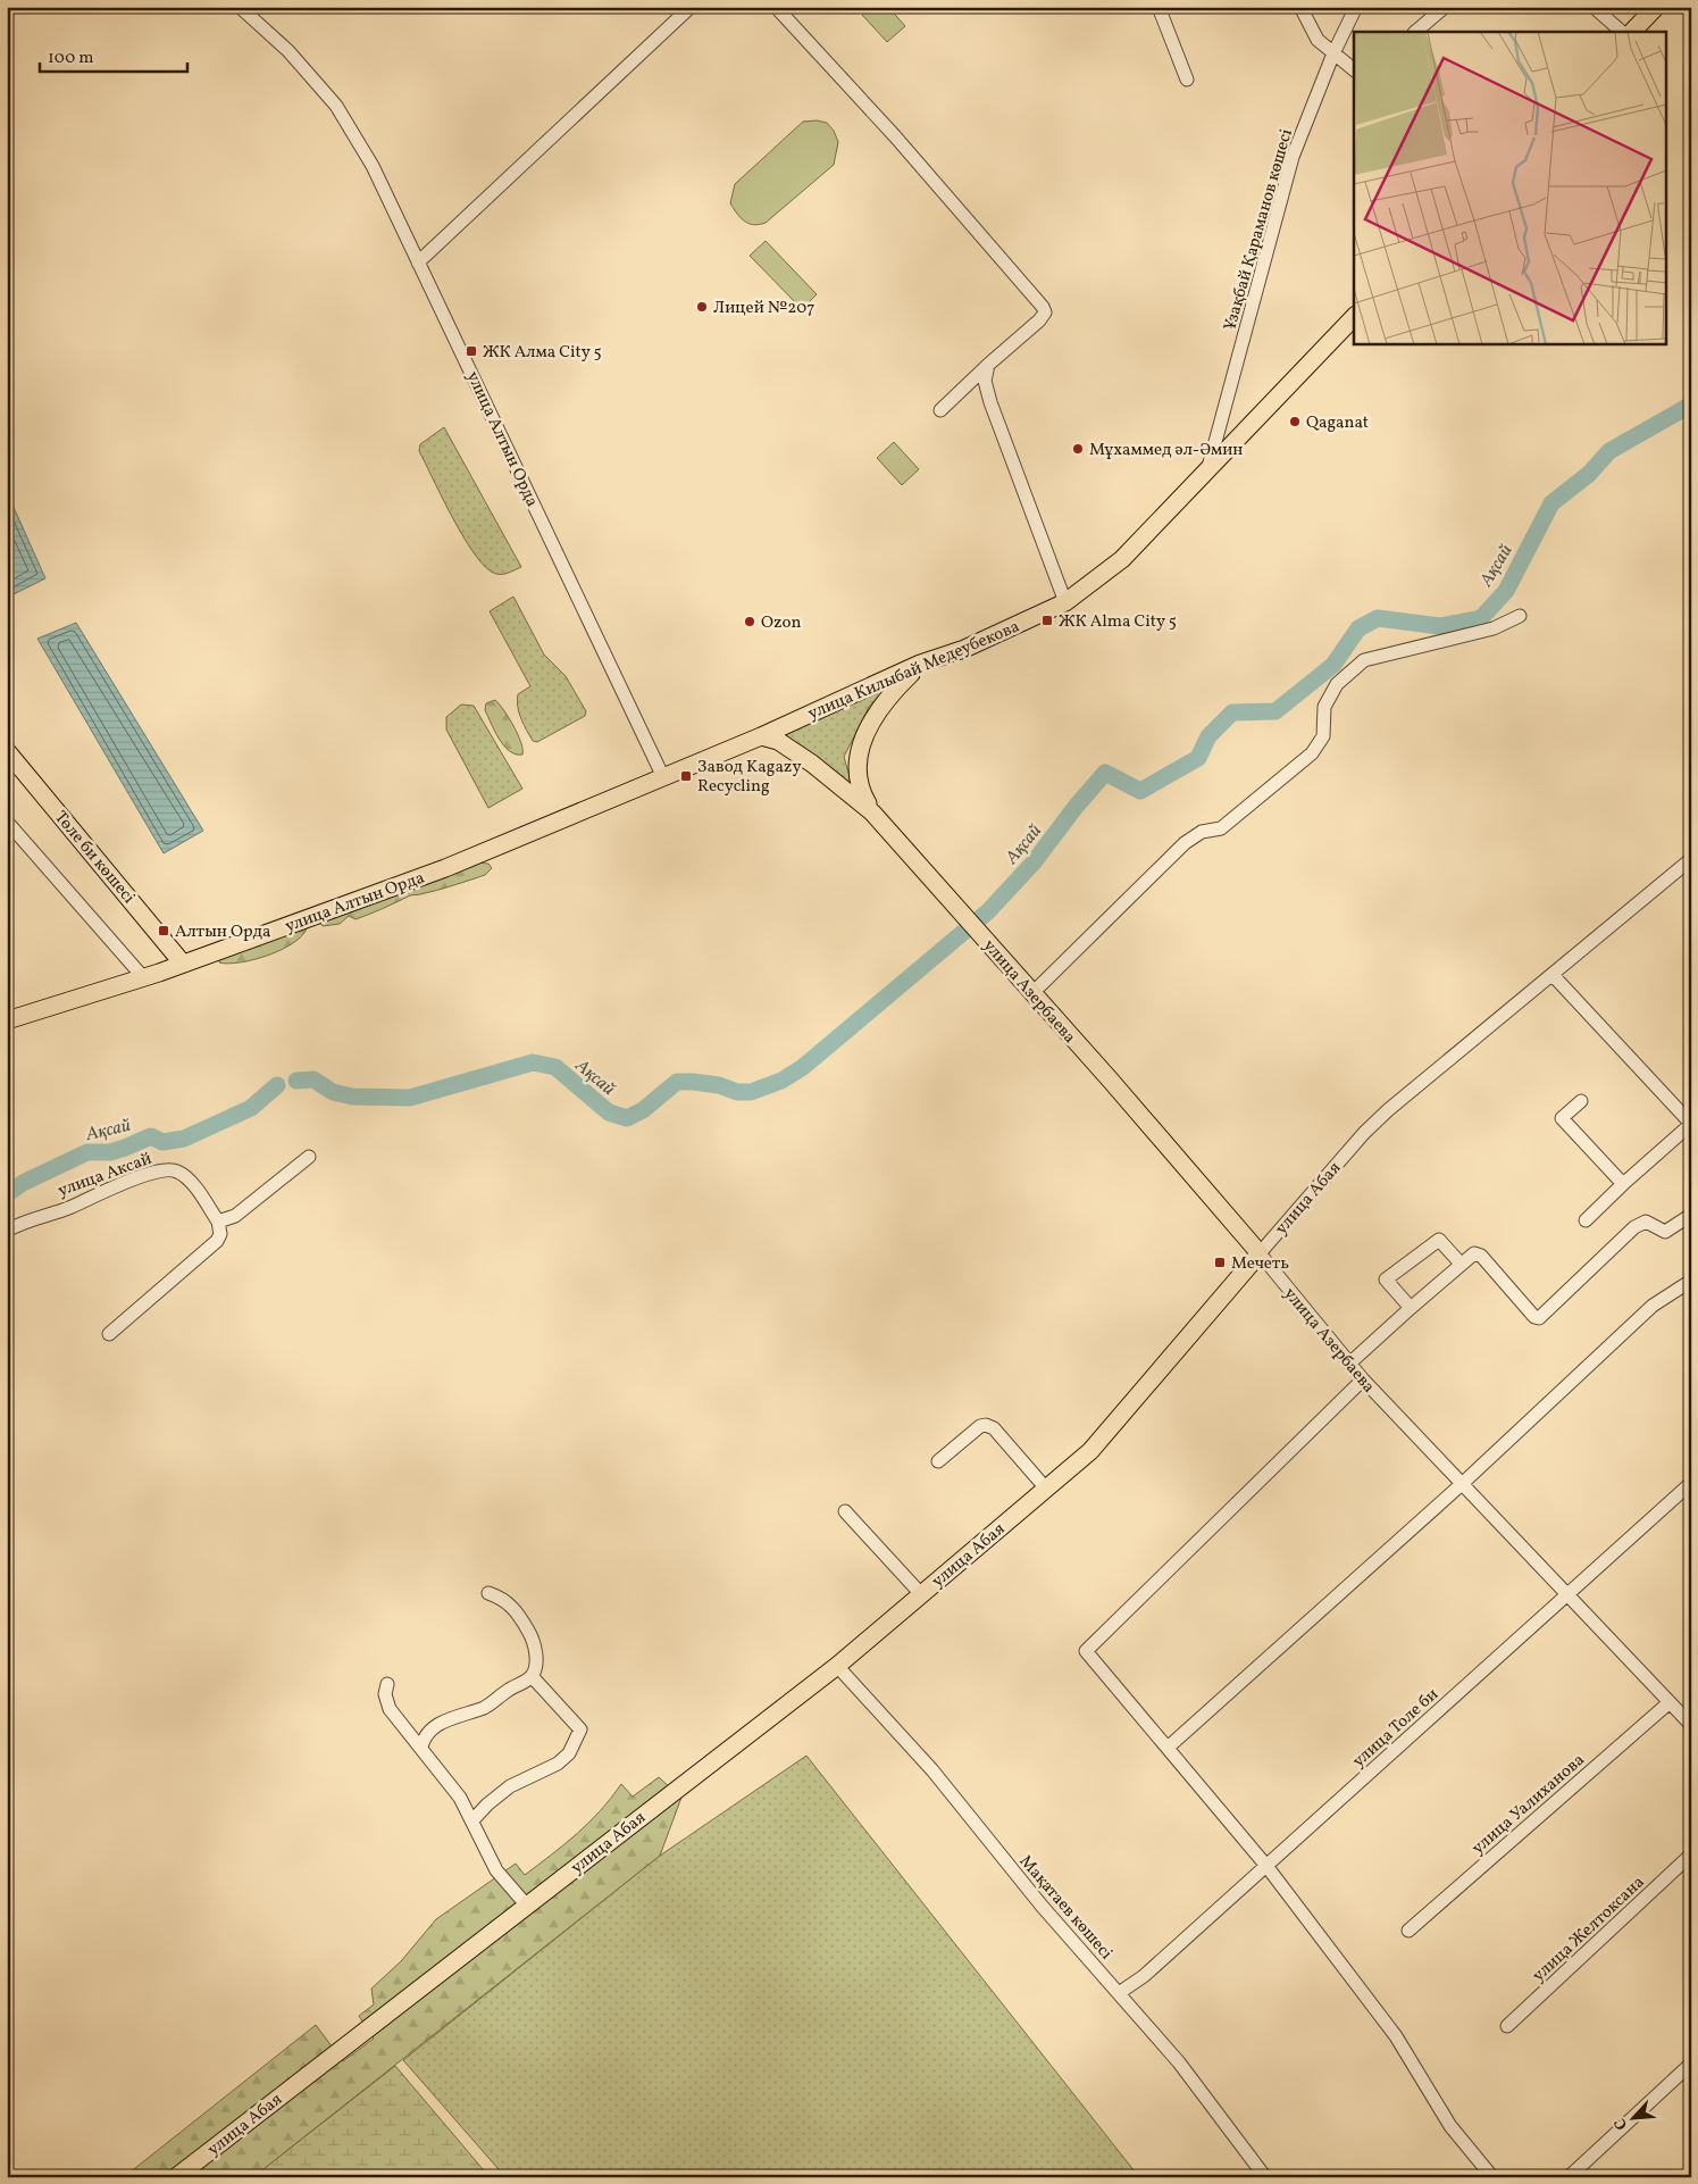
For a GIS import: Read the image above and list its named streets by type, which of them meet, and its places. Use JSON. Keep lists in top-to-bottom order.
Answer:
{
  "streets": {
    "main road": [
      "улица Алтын Орда",
      "улица Килыбай Медеубекова",
      "Төле би көшесі",
      "улица Азербаева",
      "улица Абая"
    ],
    "street": [
      "Ұзақбай Қараманов көшесі",
      "улица Аксай",
      "улица Толе би",
      "улица Уалиханова",
      "Мақатаев көшесі",
      "улица Желтоксана"
    ]
  },
  "crossings": [
    ["Ұзақбай Қараманов көшесі", "улица Килыбай Медеубекова"],
    ["улица Алтын Орда", "улица Килыбай Медеубекова"],
    ["улица Алтын Орда", "Төле би көшесі"],
    ["улица Алтын Орда", "улица Азербаева"],
    ["улица Килыбай Медеубекова", "улица Азербаева"],
    ["улица Азербаева", "улица Абая"],
    ["улица Азербаева", "улица Толе би"],
    ["улица Азербаева", "улица Уалиханова"],
    ["улица Абая", "Мақатаев көшесі"],
    ["улица Толе би", "Мақатаев көшесі"]
  ],
  "water": ["Ақсай"],
  "places": {
    "other": [
      "Лицей №207",
      "Qaganat",
      "Мұхаммед әл-Әмин",
      "Ozon"
    ],
    "transit": [
      "ЖК Алма City 5",
      "ЖК Alma City 5",
      "Завод Kagazy Recycling",
      "Алтын Орда",
      "Мечеть"
    ]
  },
  "scale_bar": "100 m",
  "north": "bottom left"
}
